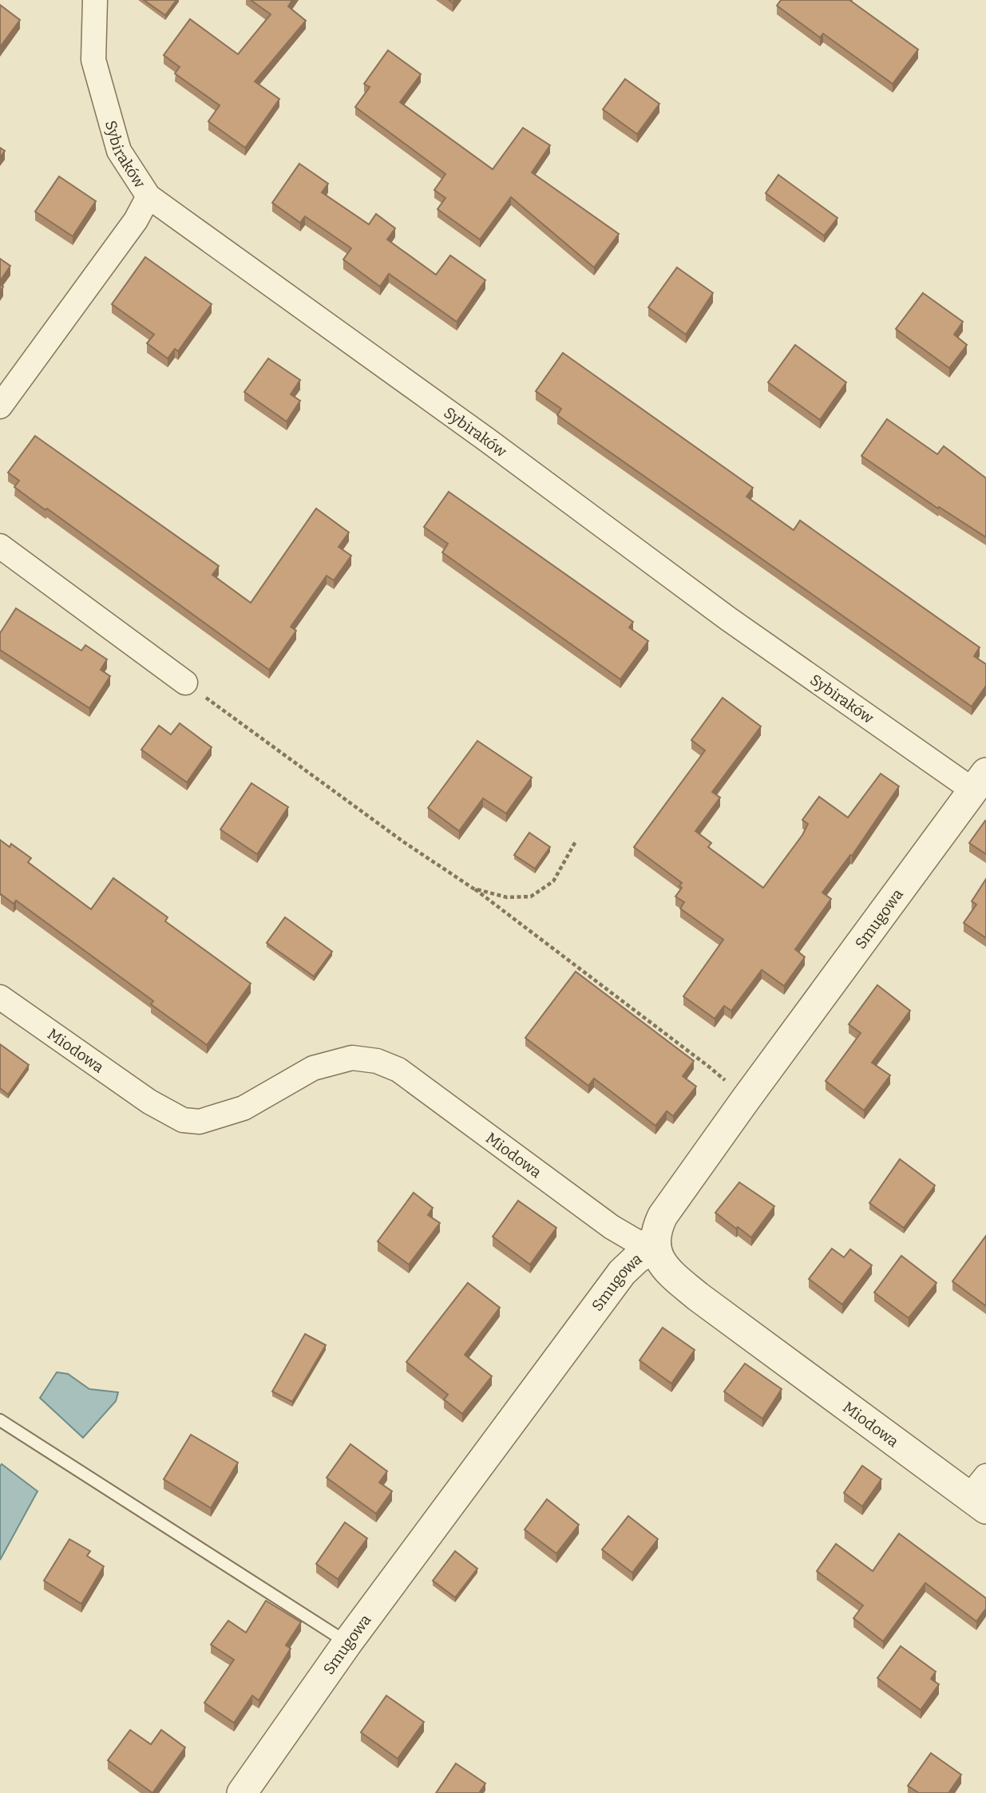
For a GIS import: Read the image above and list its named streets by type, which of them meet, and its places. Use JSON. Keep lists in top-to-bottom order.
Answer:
{
  "streets": {
    "street": ["Sybiraków", "Smugowa", "Miodowa"]
  },
  "crossings": [
    ["Sybiraków", "Smugowa"],
    ["Smugowa", "Miodowa"]
  ]
}
